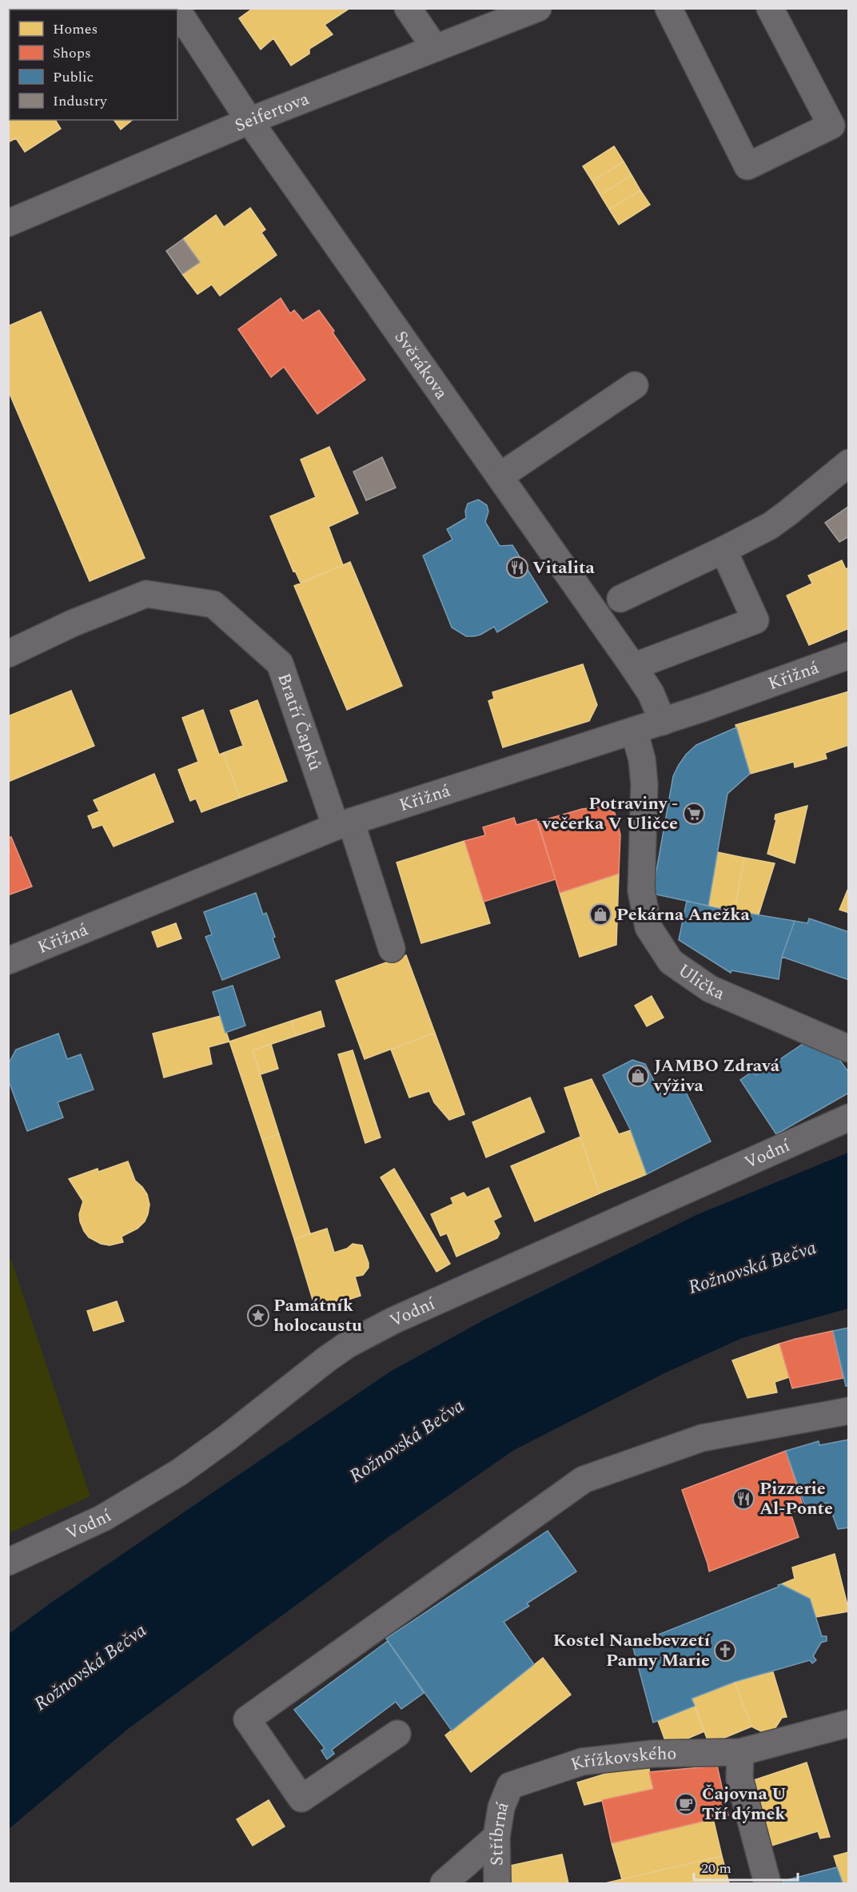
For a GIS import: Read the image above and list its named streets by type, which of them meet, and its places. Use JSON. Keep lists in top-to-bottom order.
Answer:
{
  "streets": {
    "street": [
      "Seifertova",
      "Svěrákova",
      "Křižná",
      "Bratří Čapků",
      "Ulička",
      "Vodní",
      "Křížkovského",
      "Stříbrná"
    ]
  },
  "crossings": [
    ["Seifertova", "Svěrákova"],
    ["Svěrákova", "Křižná"],
    ["Křižná", "Bratří Čapků"],
    ["Křižná", "Ulička"],
    ["Křížkovského", "Stříbrná"]
  ],
  "water": ["Rožnovská Bečva"],
  "places": {
    "restaurant": ["Vitalita", "Pizzerie Al-Ponte"],
    "supermarket": ["Potraviny - večerka V Uličce"],
    "shop": ["Pekárna Anežka", "JAMBO Zdravá výživa"],
    "place": ["Památník holocaustu"],
    "church": ["Kostel Nanebevzetí Panny Marie"],
    "cafe": ["Čajovna U Tří dýmek"]
  },
  "legend": [
    "Homes",
    "Shops",
    "Public",
    "Industry"
  ],
  "scale_bar": "20 m"
}
